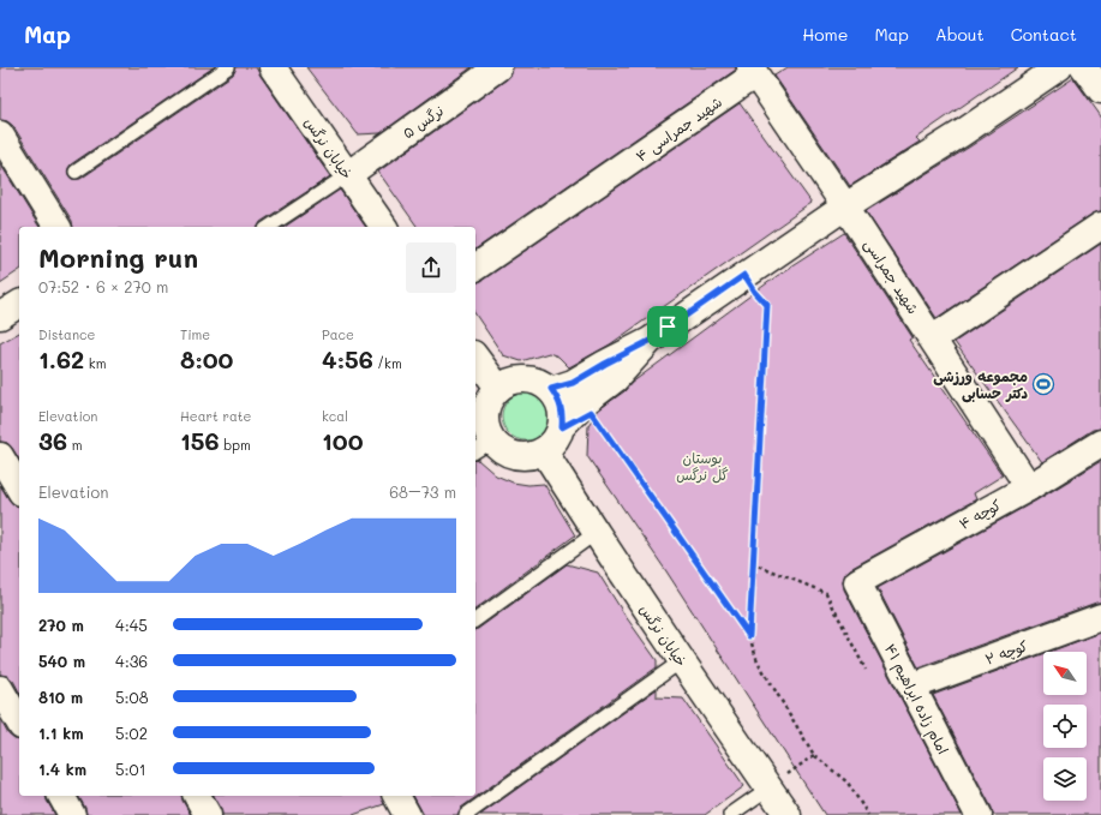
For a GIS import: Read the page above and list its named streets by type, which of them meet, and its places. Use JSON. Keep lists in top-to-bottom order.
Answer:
{
  "streets": {
    "street": [
      "نرگس ۵",
      "شهید جمراسی ۴",
      "خیابان نرگس",
      "شهید جمراسی",
      "کوچه ۴",
      "کوچه ۲",
      "امام زاده ابراهیم ۴۱"
    ]
  },
  "crossings": [
    ["نرگس ۵", "خیابان نرگس"],
    ["شهید جمراسی ۴", "شهید جمراسی"],
    ["شهید جمراسی", "کوچه ۴"],
    ["کوچه ۴", "امام زاده ابراهیم ۴۱"],
    ["کوچه ۲", "امام زاده ابراهیم ۴۱"]
  ],
  "parks": ["بوستان گل نرگس"],
  "places": {
    "sports": ["مجموعه ورزشی دکتر حسابی"]
  },
  "north": "top left",
  "page": {
    "header": "Map",
    "nav": [
      "Home",
      "Map",
      "About",
      "Contact"
    ],
    "heading": ["Morning run", "07:52 · 6 × 270 m"],
    "stats": [
      ["Distance", "1.62 km"],
      ["Time", "8:00"],
      ["Pace", "4:56 /km"],
      ["Elevation", "36 m"],
      ["Heart rate", "156 bpm"],
      ["kcal", "100"]
    ],
    "chart": ["Elevation", "68–73 m"],
    "list": [
      {
        "name": "270 m",
        "note": "4:45"
      },
      {
        "name": "540 m",
        "note": "4:36"
      },
      {
        "name": "810 m",
        "note": "5:08"
      },
      {
        "name": "1.1 km",
        "note": "5:02"
      },
      {
        "name": "1.4 km",
        "note": "5:01"
      }
    ]
  }
}
